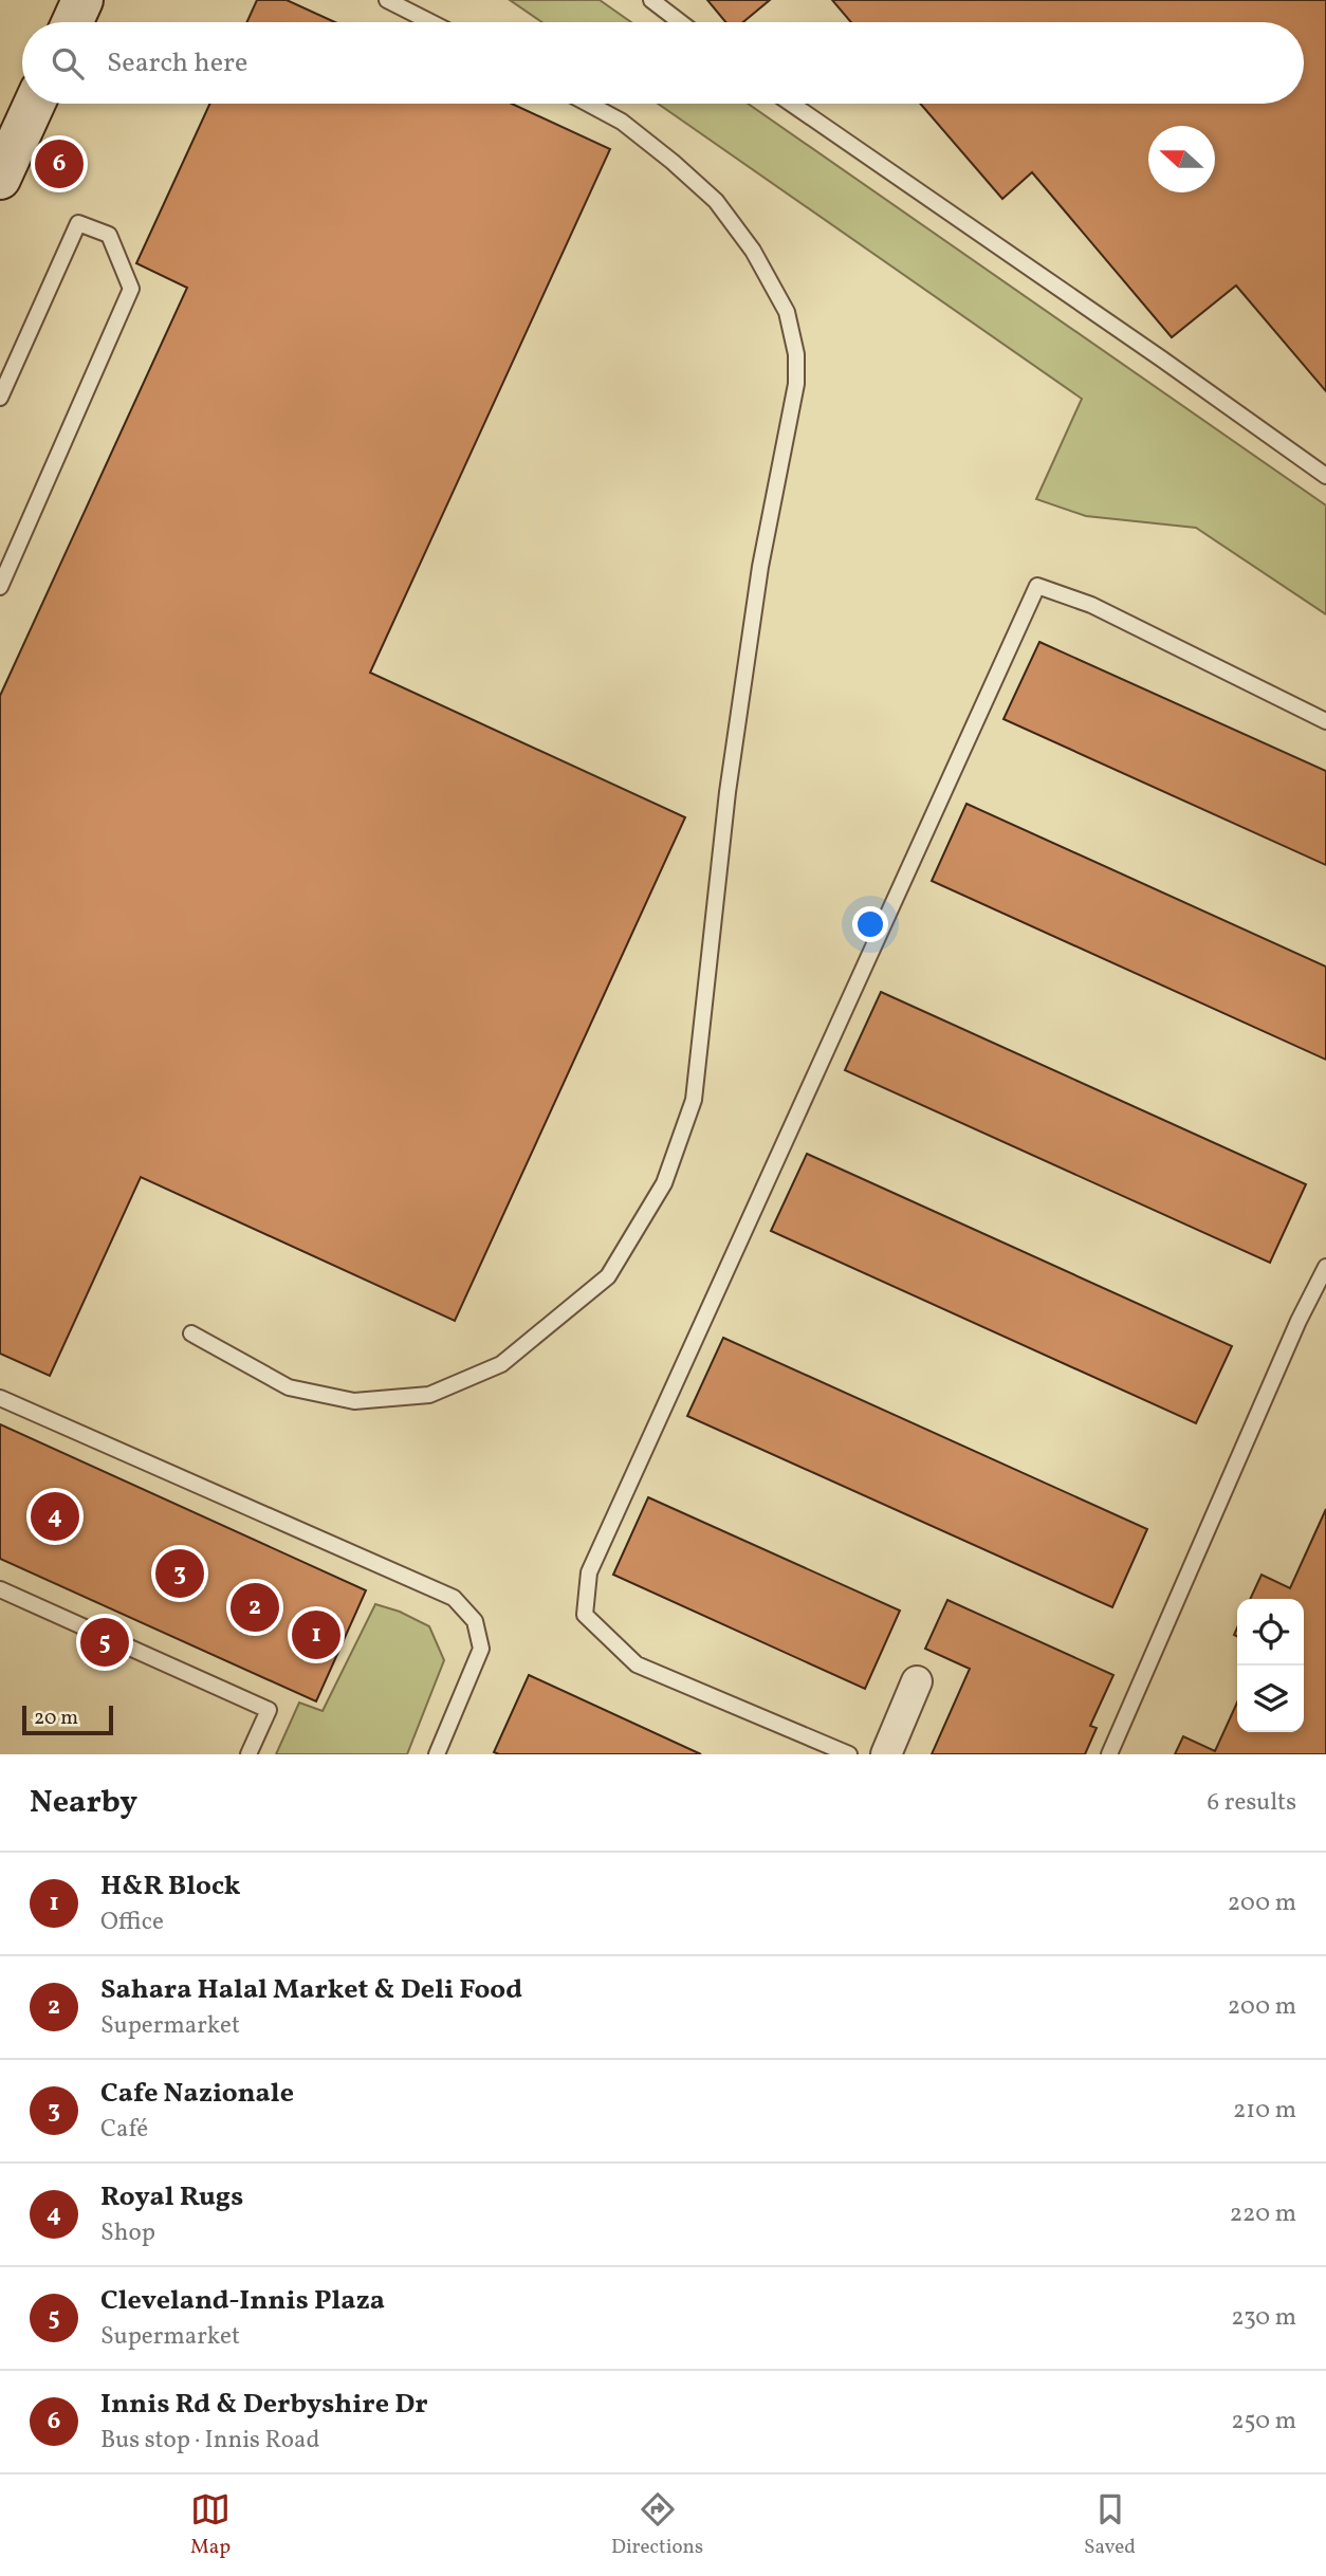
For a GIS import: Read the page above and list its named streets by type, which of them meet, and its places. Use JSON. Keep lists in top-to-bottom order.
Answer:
{
  "scale_bar": "20 m",
  "north": "left",
  "page": {
    "search": "Search here",
    "pins": [
      "6",
      "4",
      "3",
      "2",
      "1",
      "5"
    ],
    "scale": "20 m",
    "heading": ["Nearby", "6 results"],
    "list": [
      {
        "mark": "1",
        "name": "H&R Block",
        "note": "Office",
        "value": "200 m"
      },
      {
        "mark": "2",
        "name": "Sahara Halal Market & Deli Food",
        "note": "Supermarket",
        "value": "200 m"
      },
      {
        "mark": "3",
        "name": "Cafe Nazionale",
        "note": "Café",
        "value": "210 m"
      },
      {
        "mark": "4",
        "name": "Royal Rugs",
        "note": "Shop",
        "value": "220 m"
      },
      {
        "mark": "5",
        "name": "Cleveland-Innis Plaza",
        "note": "Supermarket",
        "value": "230 m"
      },
      {
        "mark": "6",
        "name": "Innis Rd & Derbyshire Dr",
        "note": "Bus stop · Innis Road",
        "value": "250 m"
      }
    ],
    "nav": ["Map", "Directions", "Saved"]
  }
}
